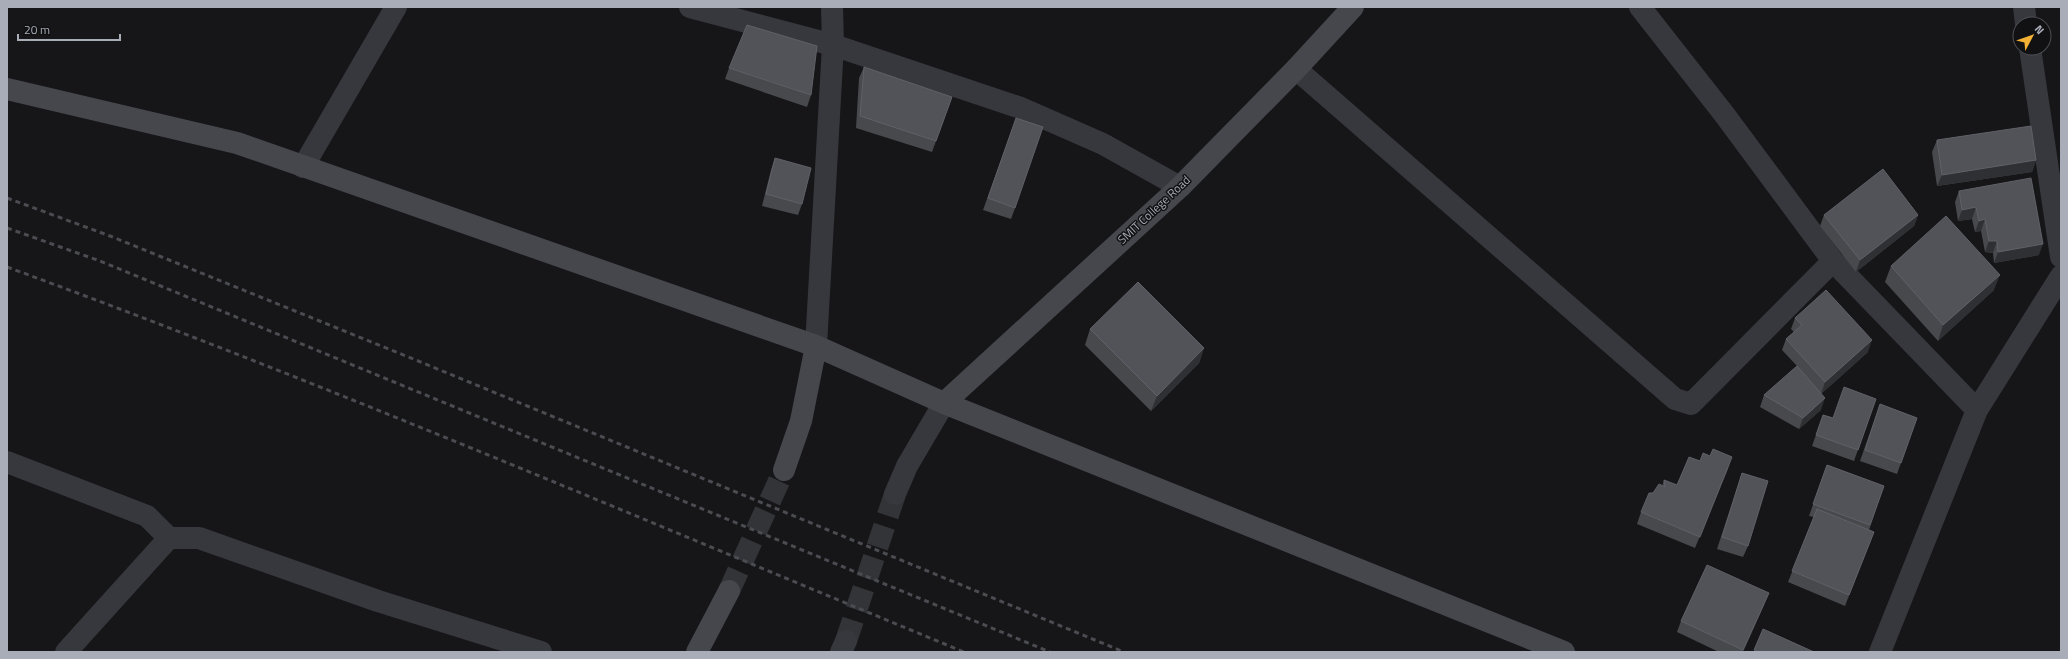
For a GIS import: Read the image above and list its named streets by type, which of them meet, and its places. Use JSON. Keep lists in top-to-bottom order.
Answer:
{
  "streets": {
    "main road": ["SMIT College Road"]
  },
  "scale_bar": "20 m",
  "north": "top right"
}
